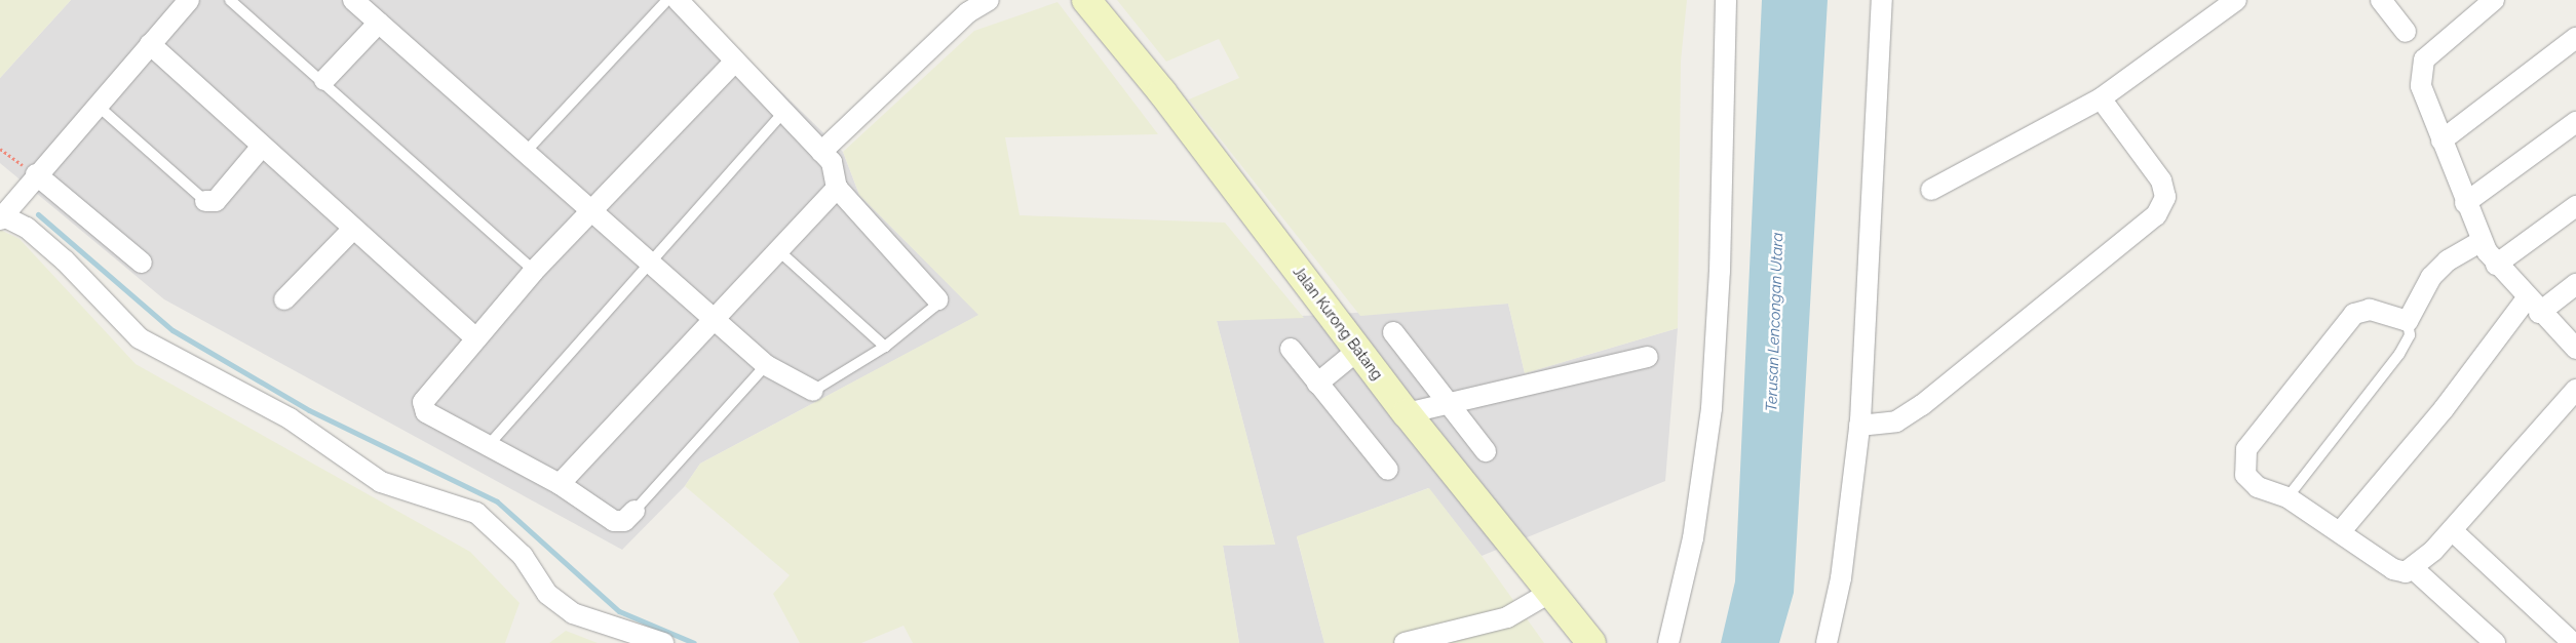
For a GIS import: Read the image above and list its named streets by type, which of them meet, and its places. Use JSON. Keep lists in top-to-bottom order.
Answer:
{
  "streets": {
    "street": ["Jalan Kurong Batang"]
  },
  "water": ["Terusan Lencongan Utara"]
}
